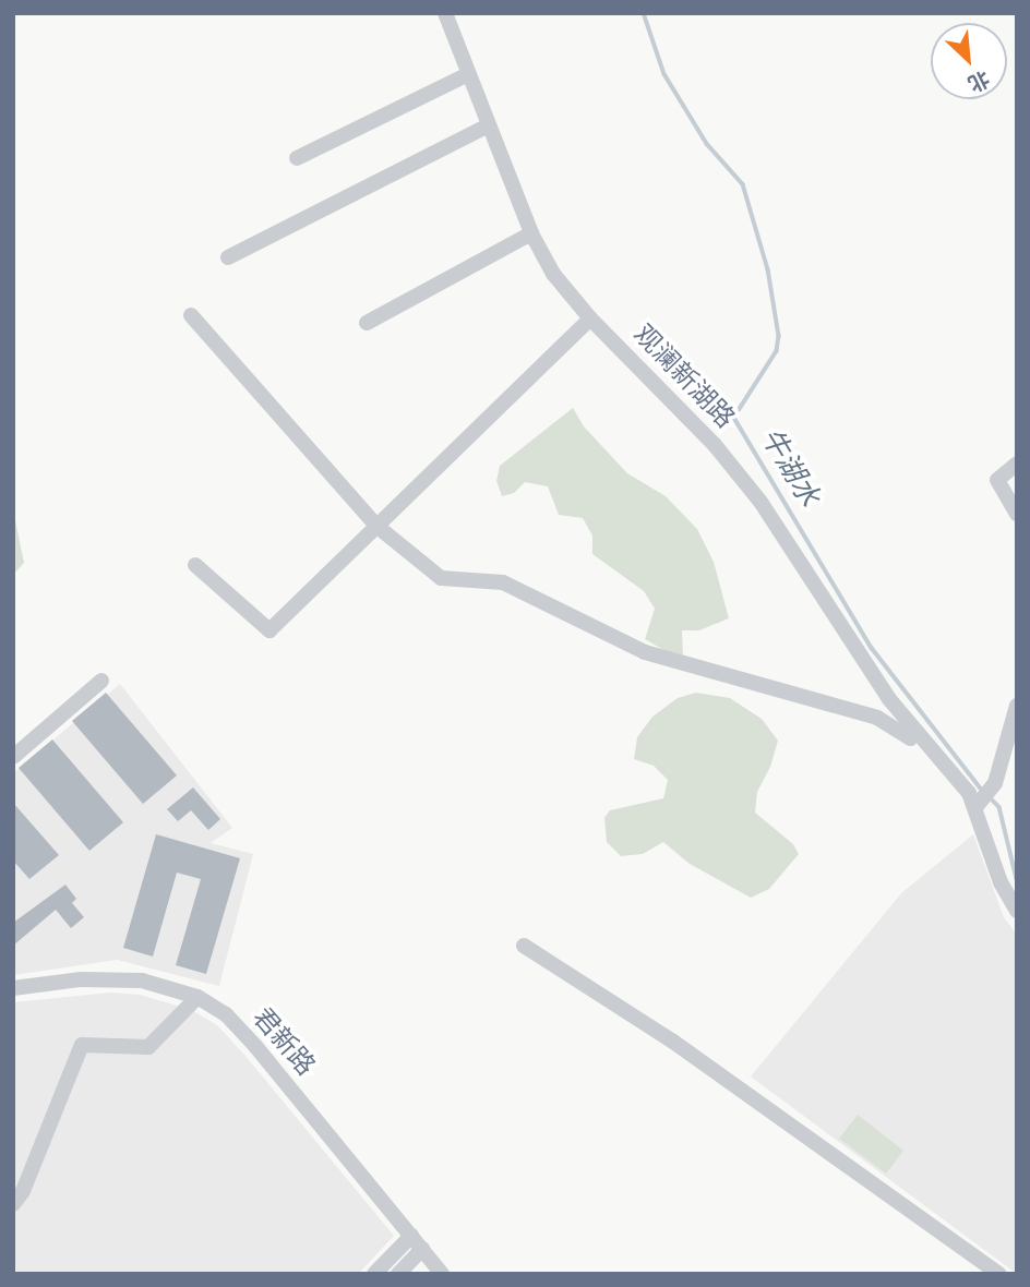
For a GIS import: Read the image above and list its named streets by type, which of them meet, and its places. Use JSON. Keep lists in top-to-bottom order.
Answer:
{
  "streets": {
    "street": ["观澜新湖路", "君新路"]
  },
  "water": ["牛湖水"],
  "north": "bottom right"
}
